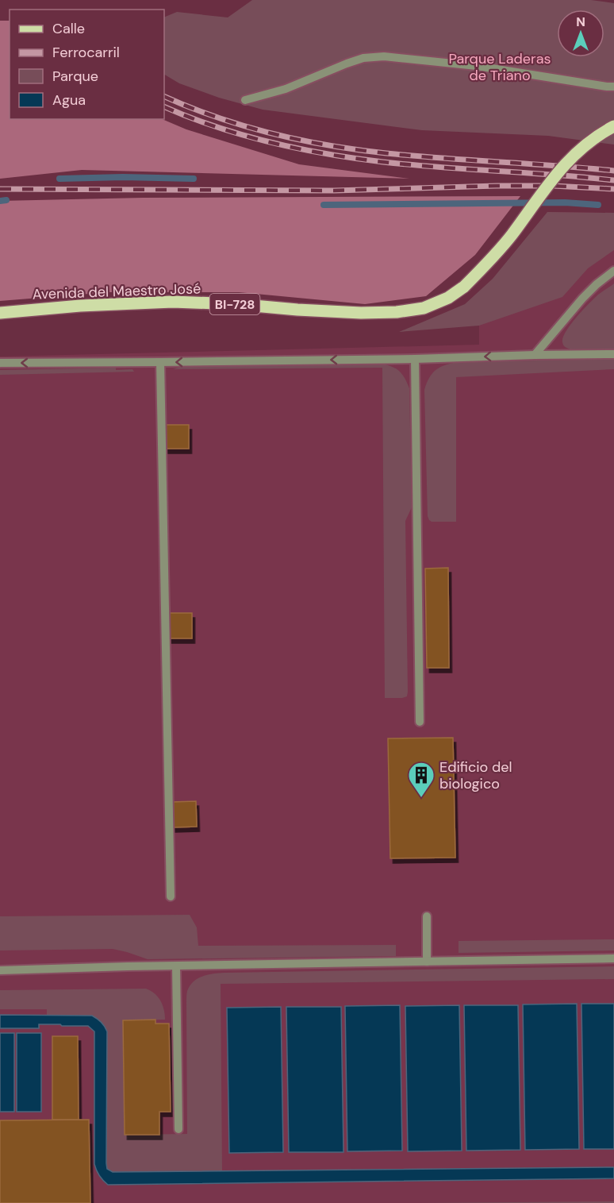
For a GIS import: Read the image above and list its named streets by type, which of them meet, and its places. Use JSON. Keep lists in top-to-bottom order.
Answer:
{
  "streets": {
    "main road": ["Avenida del Maestro José", "BI-728"]
  },
  "parks": ["Parque Laderas de Triano"],
  "places": {
    "building": ["Edificio del biologico"]
  },
  "legend": [
    "Calle",
    "Ferrocarril",
    "Parque",
    "Agua"
  ],
  "north": "top"
}
